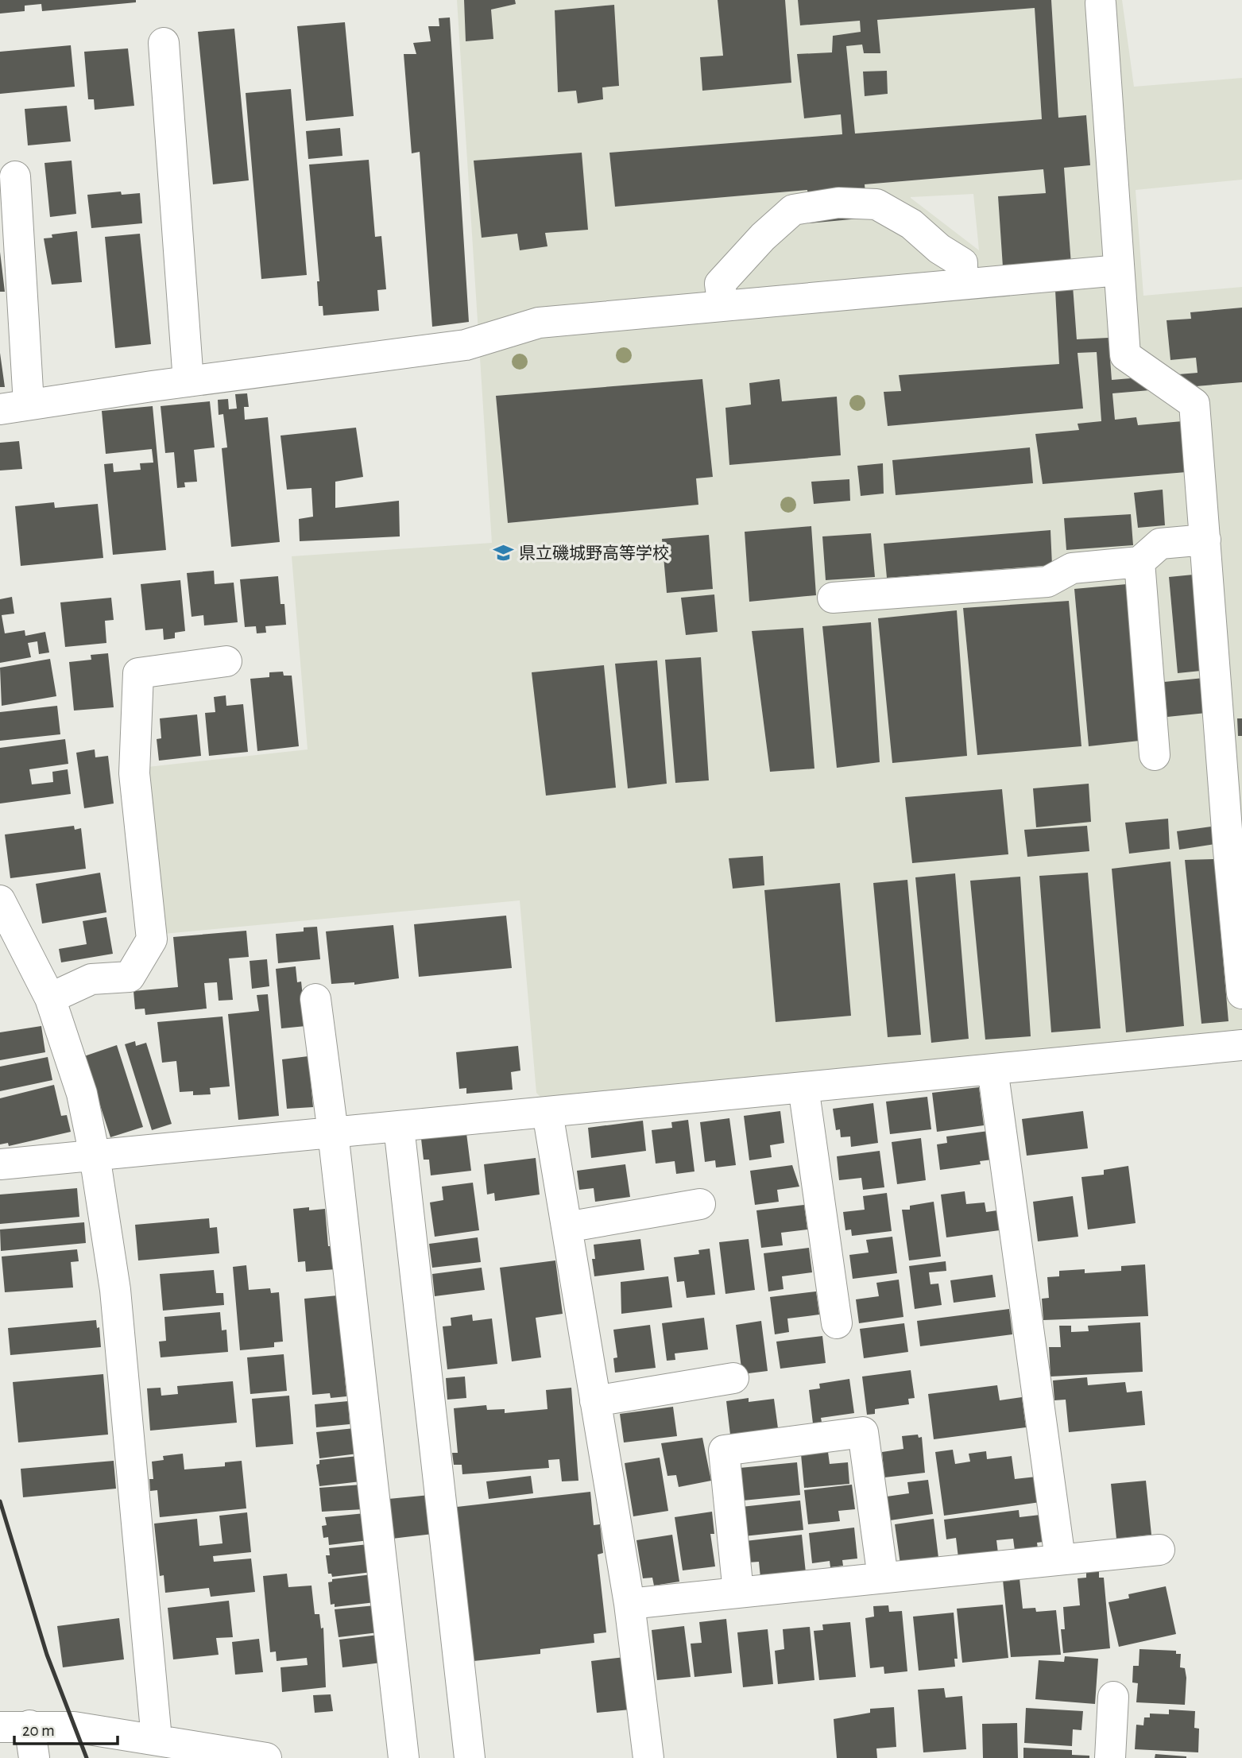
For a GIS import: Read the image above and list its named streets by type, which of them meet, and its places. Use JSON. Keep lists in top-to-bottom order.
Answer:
{
  "places": {
    "school or university": ["県立磯城野高等学校"]
  },
  "scale_bar": "20 m"
}
